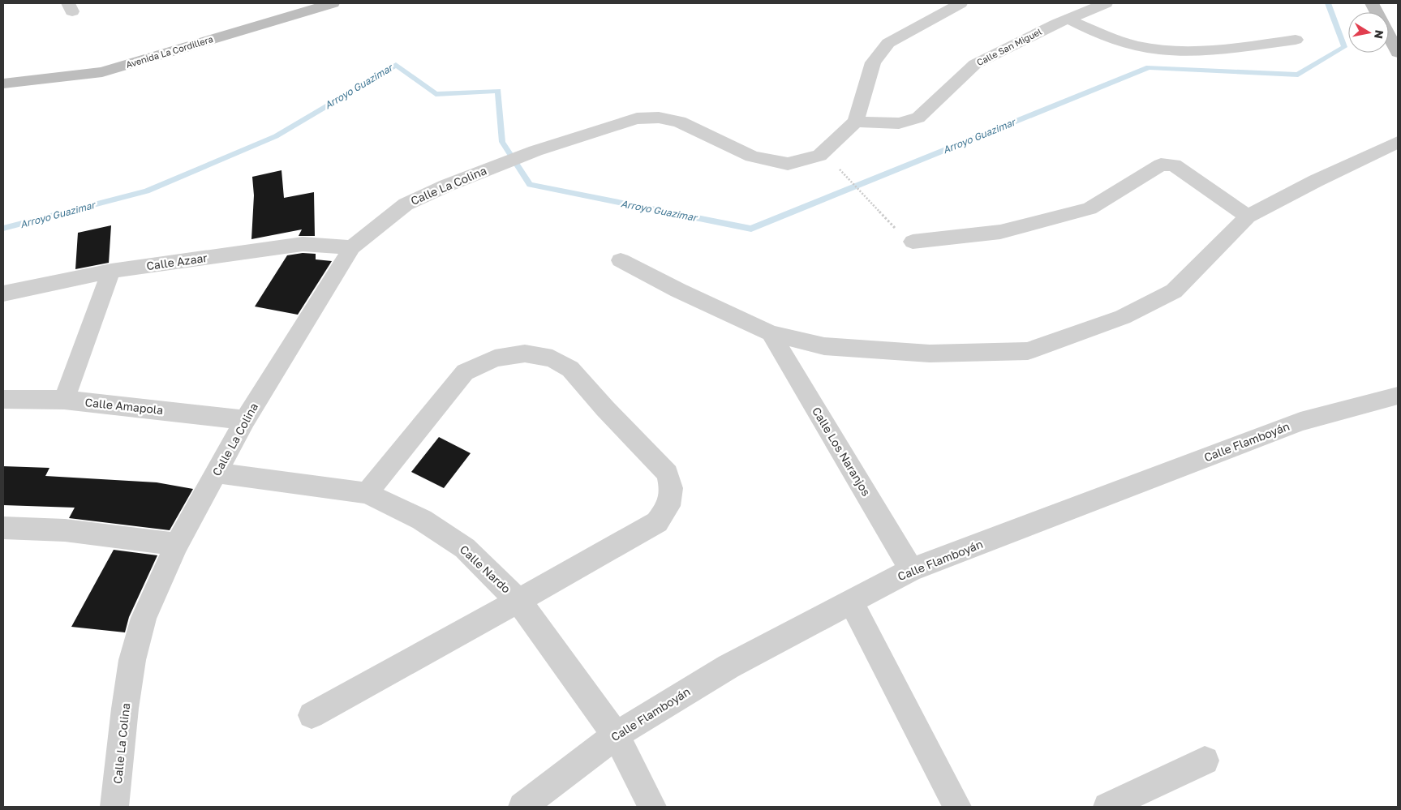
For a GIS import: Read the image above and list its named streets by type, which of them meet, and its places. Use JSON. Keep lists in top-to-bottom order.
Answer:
{
  "streets": {
    "main road": ["Avenida La Cordillera"],
    "street": [
      "Calle San Miguel",
      "Calle La Colina",
      "Calle Azaar",
      "Calle Amapola",
      "Calle Flamboyán",
      "Calle Los Naranjos",
      "Calle Nardo"
    ]
  },
  "crossings": [
    ["Calle San Miguel", "Calle La Colina"],
    ["Calle La Colina", "Calle Azaar"],
    ["Calle La Colina", "Calle Amapola"],
    ["Calle La Colina", "Calle Nardo"],
    ["Calle Flamboyán", "Calle Los Naranjos"],
    ["Calle Flamboyán", "Calle Nardo"]
  ],
  "water": ["Arroyo Guazimar"],
  "north": "right"
}
